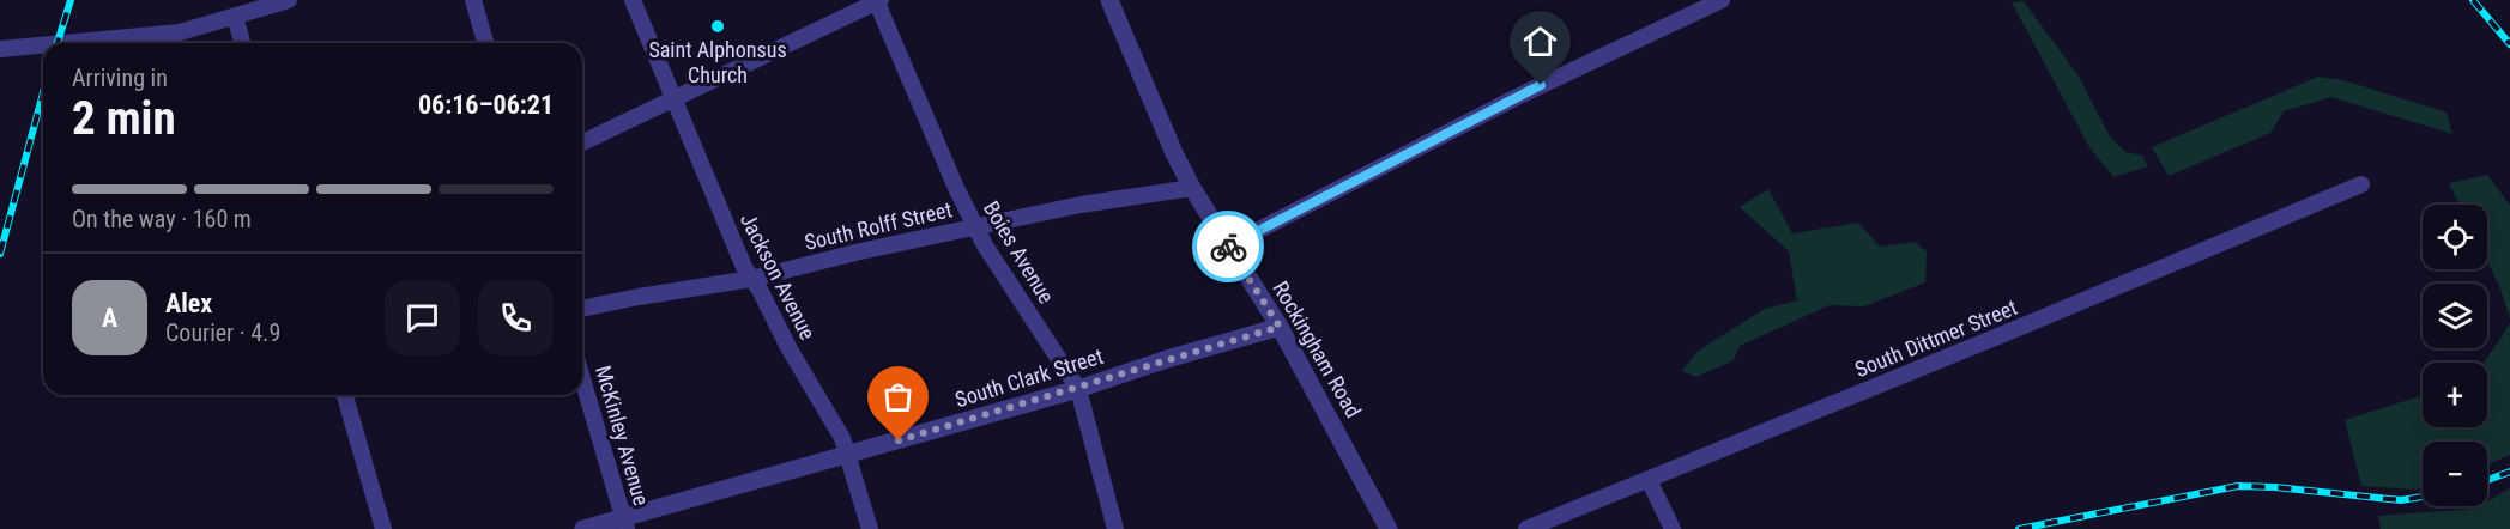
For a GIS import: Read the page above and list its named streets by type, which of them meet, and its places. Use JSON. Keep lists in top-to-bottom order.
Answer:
{
  "streets": {
    "street": [
      "South Rolff Street",
      "Boies Avenue",
      "Jackson Avenue",
      "South Dittmer Street",
      "Rockingham Road",
      "South Clark Street",
      "McKinley Avenue"
    ]
  },
  "crossings": [
    ["South Rolff Street", "Boies Avenue"],
    ["South Rolff Street", "Jackson Avenue"],
    ["South Rolff Street", "Rockingham Road"],
    ["Boies Avenue", "South Clark Street"],
    ["Jackson Avenue", "South Clark Street"],
    ["Rockingham Road", "South Clark Street"],
    ["South Clark Street", "McKinley Avenue"]
  ],
  "places": ["Saint Alphonsus Church"],
  "page": {
    "heading": ["2 min", "Arriving in", "06:16–06:21"],
    "panel": ["Alex", "Courier · 4.9"],
    "bar": "On the way · 160 m",
    "map_buttons": ["+", "−"],
    "round": "A"
  }
}
